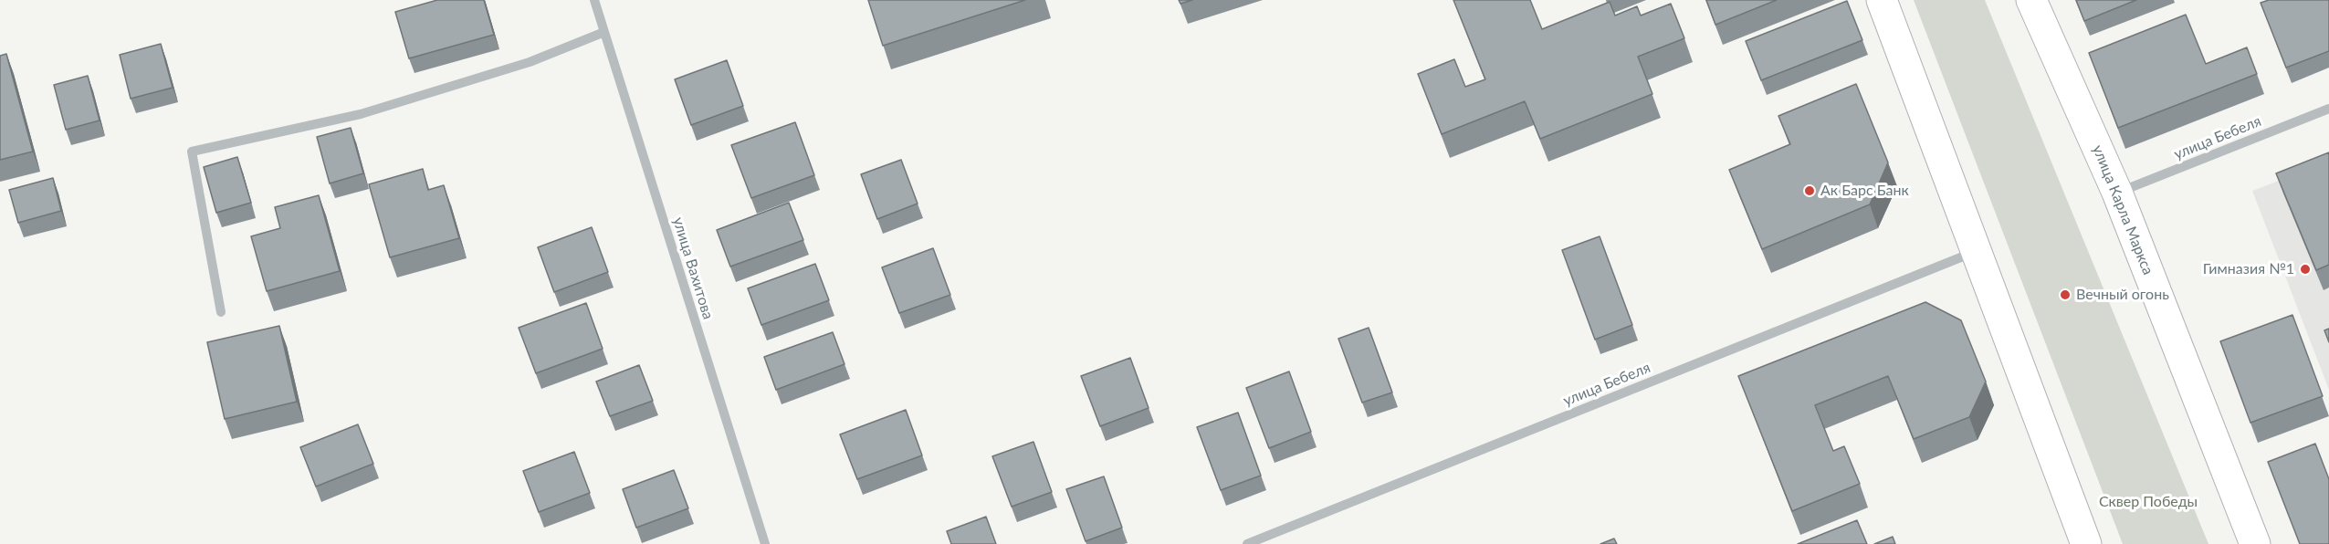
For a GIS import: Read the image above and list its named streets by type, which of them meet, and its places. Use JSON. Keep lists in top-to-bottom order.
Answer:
{
  "streets": {
    "main road": ["улица Карла Маркса"],
    "street": ["улица Бебеля", "улица Вахитова"]
  },
  "crossings": [
    ["улица Бебеля", "улица Карла Маркса"]
  ],
  "parks": ["Сквер Победы"],
  "places": ["Ак Барс Банк", "Гимназия №1", "Вечный огонь"]
}
